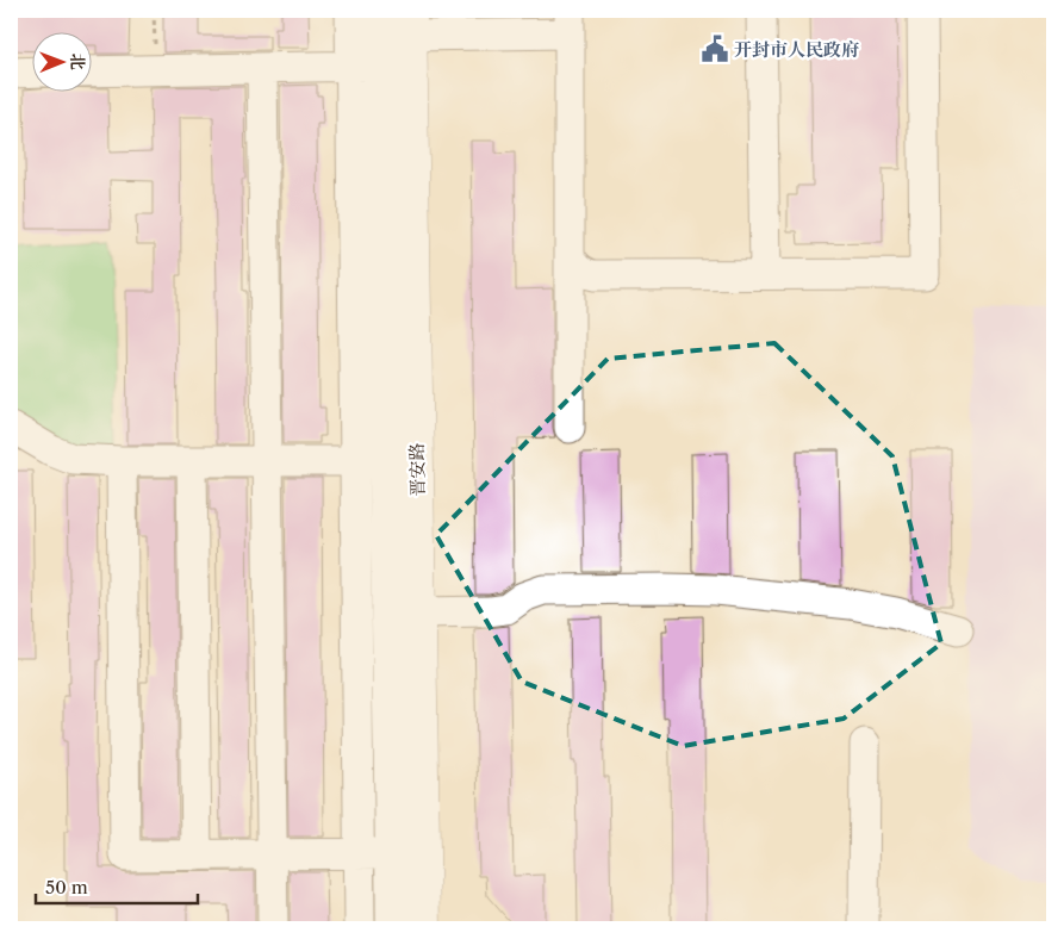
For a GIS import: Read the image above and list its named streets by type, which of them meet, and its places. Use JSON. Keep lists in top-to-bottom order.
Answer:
{
  "streets": {
    "main road": ["晋安路"]
  },
  "places": {
    "public building": ["开封市人民政府"]
  },
  "scale_bar": "50 m",
  "north": "right"
}
